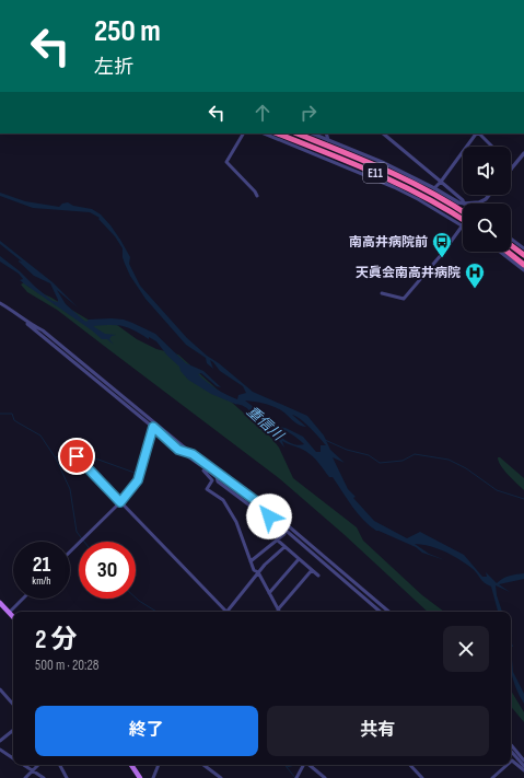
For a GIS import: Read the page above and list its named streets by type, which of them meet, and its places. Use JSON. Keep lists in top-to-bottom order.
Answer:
{
  "streets": {
    "highway": ["E11"]
  },
  "water": ["重信川"],
  "places": {
    "bus stop": ["南高井病院前"],
    "hospital": ["天眞会南高井病院"]
  },
  "page": {
    "turn": ["250 m", "左折"],
    "speed": "21 km/h",
    "limit": "30",
    "heading": ["2 分", "500 m · 20:28"],
    "buttons": ["終了", "共有"]
  }
}
